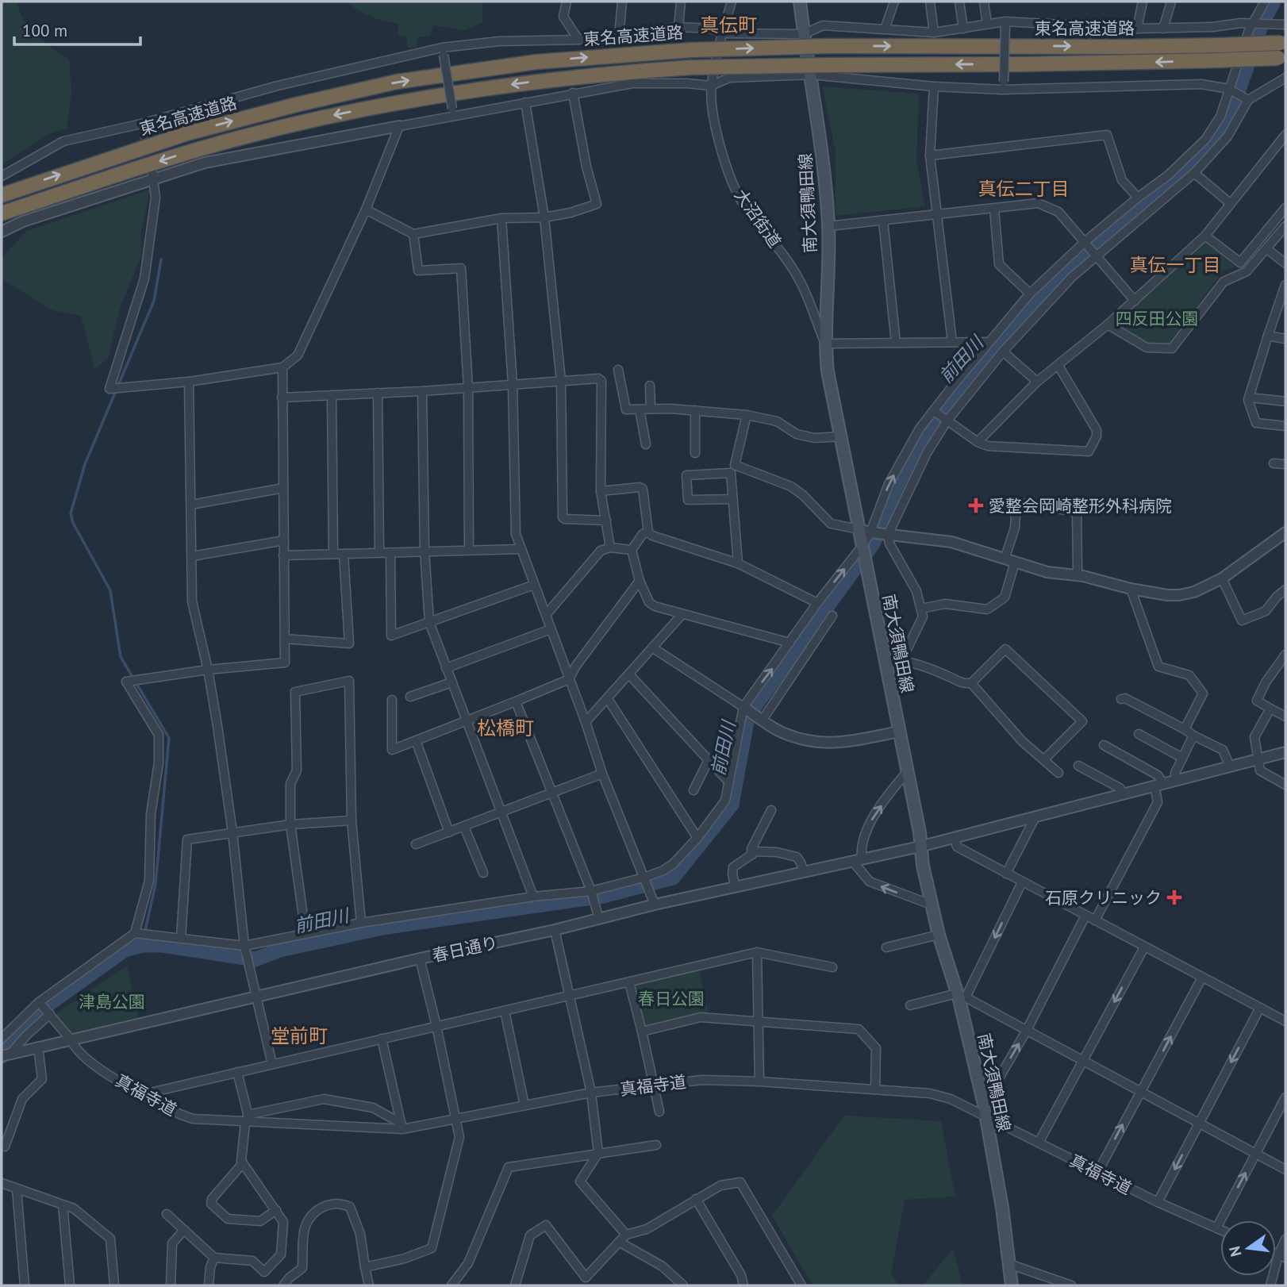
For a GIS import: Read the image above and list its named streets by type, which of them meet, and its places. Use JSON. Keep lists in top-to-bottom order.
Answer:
{
  "streets": {
    "highway": ["東名高速道路"],
    "main road": ["南大須鴨田線"],
    "street": ["大沼街道", "春日通り", "真福寺道"]
  },
  "crossings": [
    ["南大須鴨田線", "大沼街道"],
    ["南大須鴨田線", "春日通り"],
    ["南大須鴨田線", "真福寺道"],
    ["春日通り", "真福寺道"]
  ],
  "districts": [
    "真伝町",
    "真伝二丁目",
    "真伝一丁目",
    "松橋町",
    "堂前町"
  ],
  "water": ["前田川"],
  "parks": ["四反田公園", "春日公園", "津島公園"],
  "places": {
    "health": ["愛整会岡崎整形外科病院", "石原クリニック"]
  },
  "scale_bar": "100 m",
  "north": "left"
}
